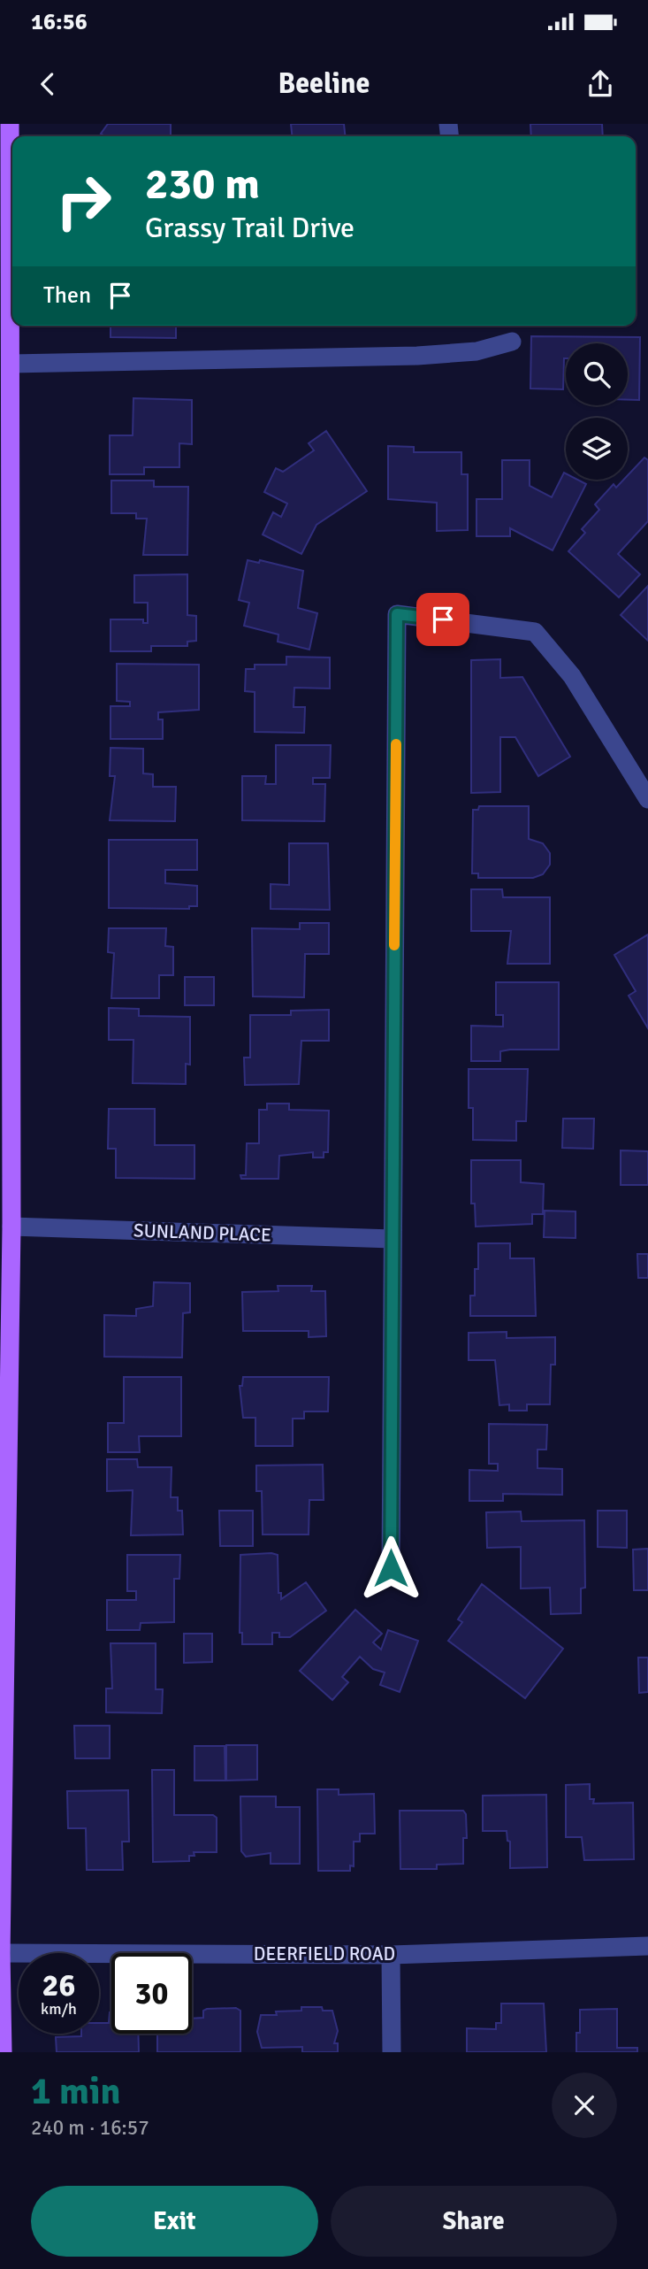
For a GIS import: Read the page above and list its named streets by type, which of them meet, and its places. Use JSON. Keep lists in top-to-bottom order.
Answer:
{
  "streets": {
    "street": ["SUNLAND PLACE", "DEERFIELD ROAD"]
  },
  "page": {
    "status": "16:56",
    "header": "Beeline",
    "turn": ["230 m", "Grassy Trail Drive"],
    "then": "Then",
    "speed": "26 km/h",
    "limit": "30",
    "heading": ["1 min", "240 m · 16:57"],
    "buttons": ["Exit", "Share"]
  }
}
